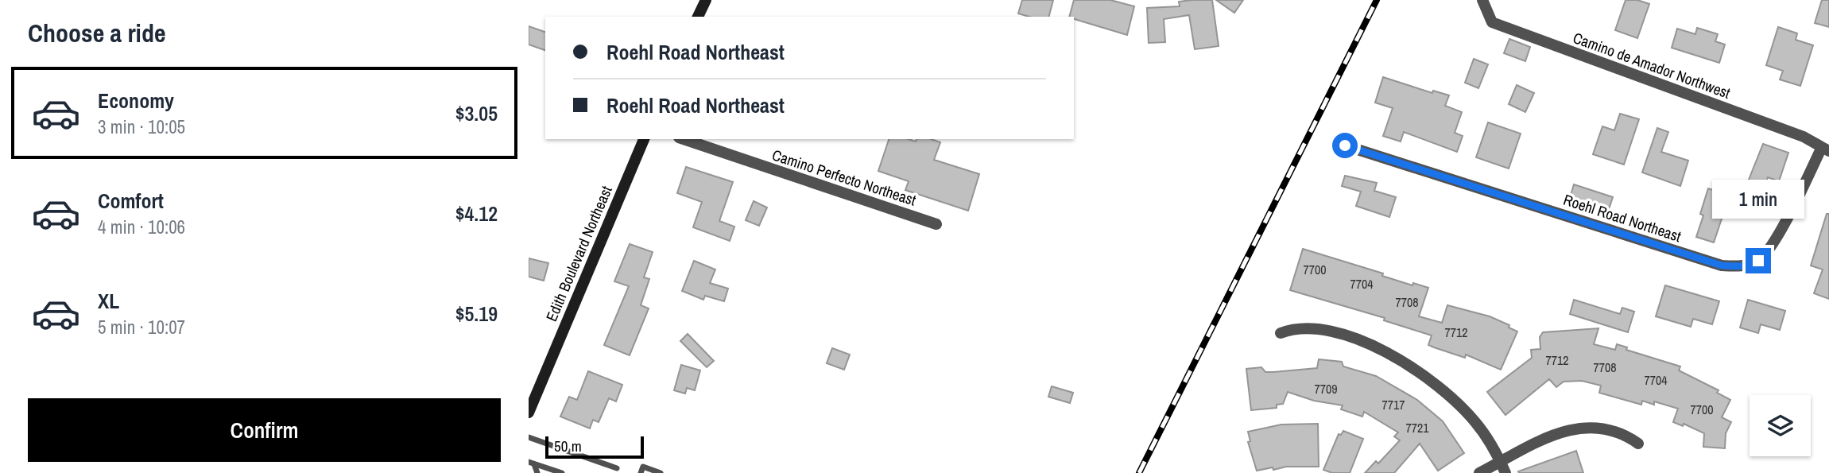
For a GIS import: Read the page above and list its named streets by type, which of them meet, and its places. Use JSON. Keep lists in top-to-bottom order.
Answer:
{
  "streets": {
    "street": [
      "Camino de Amador Northwest",
      "Camino Perfecto Northeast",
      "Roehl Road Northeast",
      "Edith Boulevard Northeast"
    ]
  },
  "crossings": [
    ["Camino de Amador Northwest", "Roehl Road Northeast"]
  ],
  "house_numbers": [
    "7700",
    "7704",
    "7708",
    "7712",
    "7712",
    "7708",
    "7704",
    "7709",
    "7717",
    "7700",
    "7721"
  ],
  "scale_bar": "50 m",
  "page": {
    "heading": "Choose a ride",
    "banner": ["Roehl Road Northeast", "Roehl Road Northeast"],
    "list": [
      {
        "name": "Economy",
        "note": "3 min · 10:05",
        "value": "$3.05"
      },
      {
        "name": "Comfort",
        "note": "4 min · 10:06",
        "value": "$4.12"
      },
      {
        "name": "XL",
        "note": "5 min · 10:07",
        "value": "$5.19"
      }
    ],
    "bubble": "1 min",
    "buttons": "Confirm",
    "scale": "50 m"
  }
}
